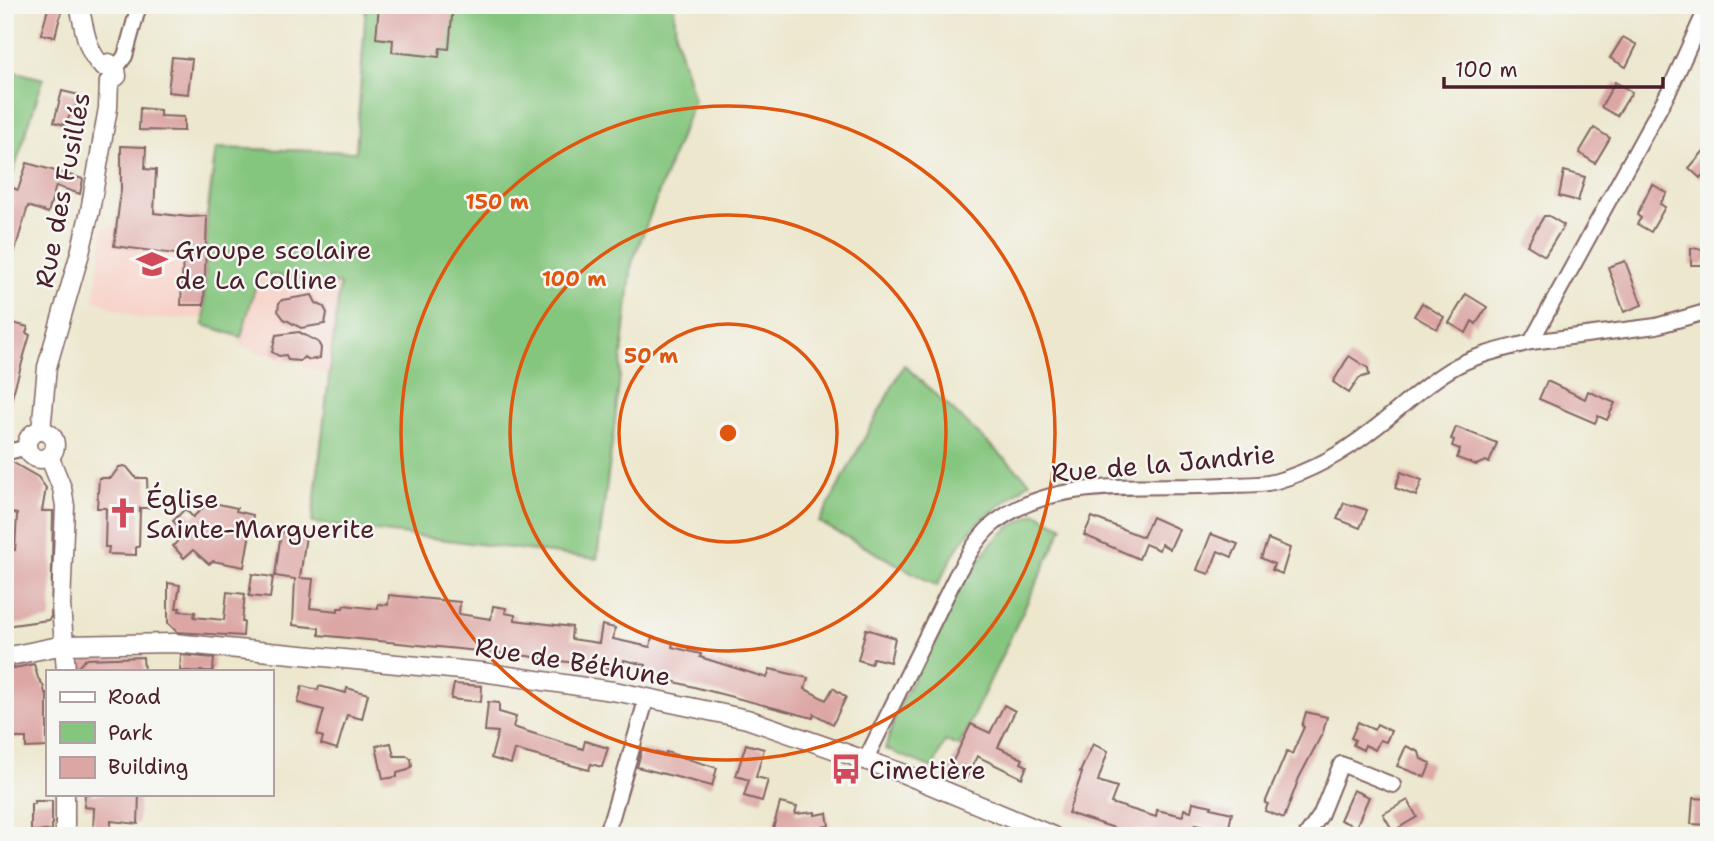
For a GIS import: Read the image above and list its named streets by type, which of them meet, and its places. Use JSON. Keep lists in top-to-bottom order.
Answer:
{
  "streets": {
    "street": ["Rue des Fusillés", "Rue de la Jandrie", "Rue de Béthune"]
  },
  "crossings": [
    ["Rue de la Jandrie", "Rue de Béthune"]
  ],
  "places": {
    "school or university": ["Groupe scolaire de La Colline"],
    "church": ["Église Sainte-Marguerite"],
    "bus stop": ["Cimetière"]
  },
  "legend": ["Road", "Park", "Building"],
  "scale_bar": "100 m",
  "rings": ["150 m", "100 m", "50 m"]
}
